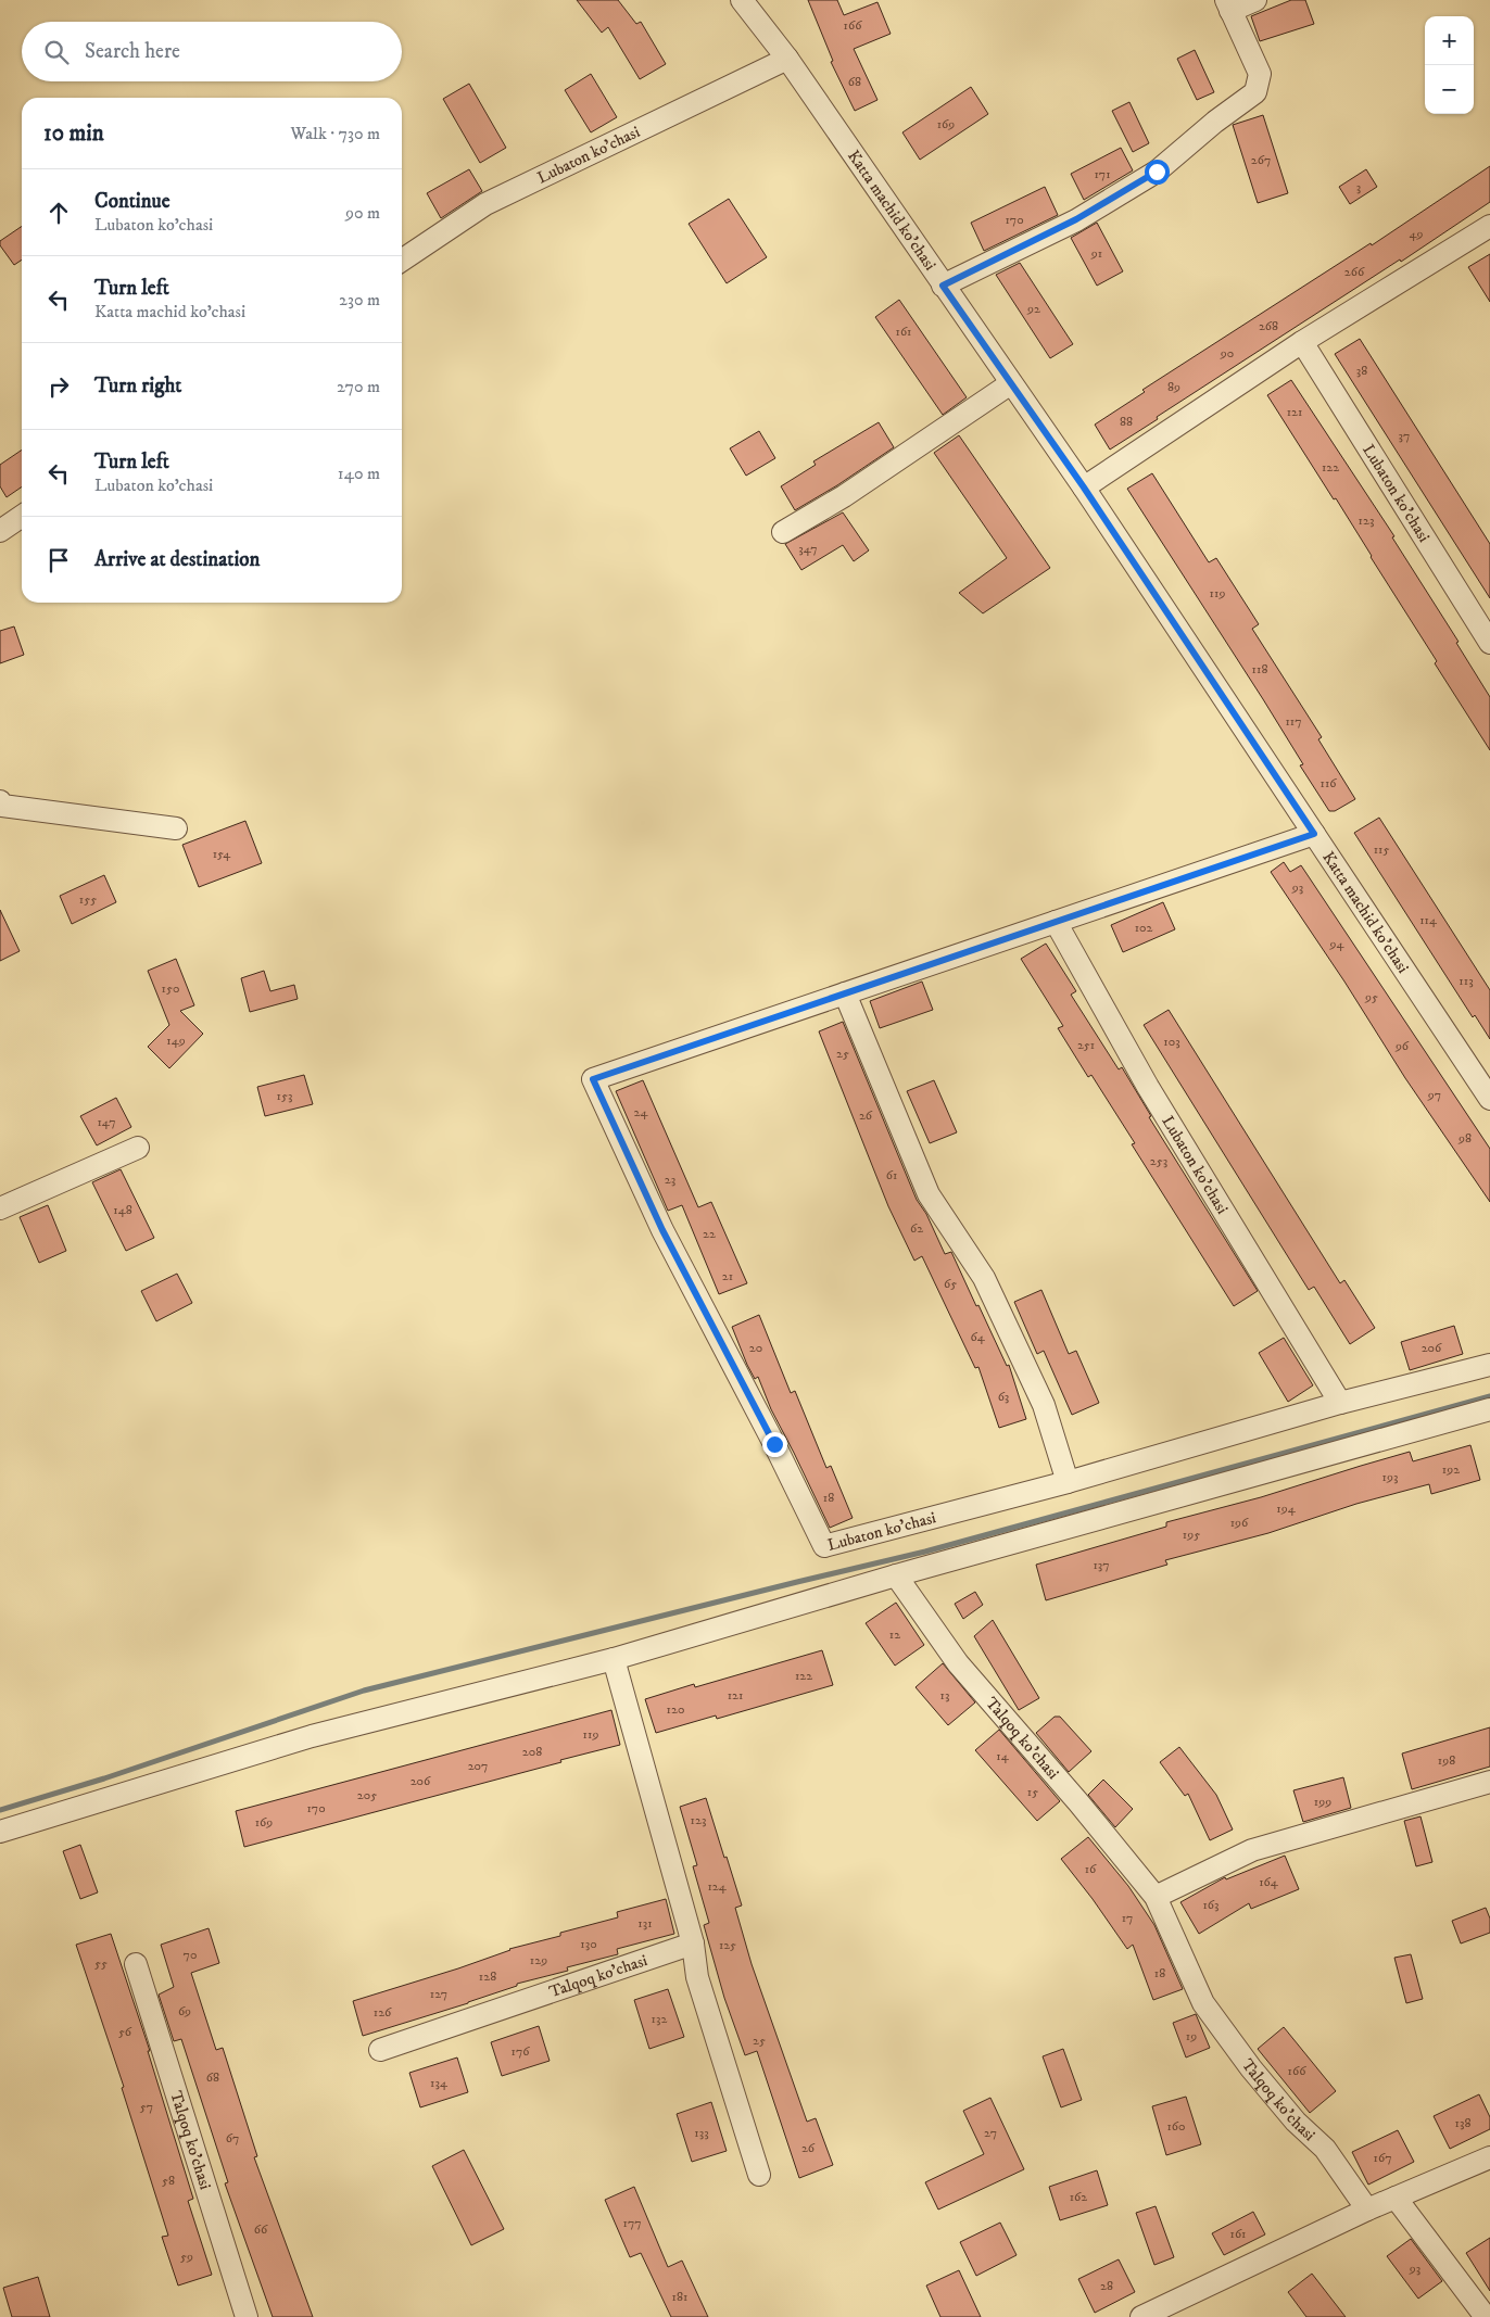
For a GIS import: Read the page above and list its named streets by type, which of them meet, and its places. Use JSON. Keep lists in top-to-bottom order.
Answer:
{
  "streets": {
    "street": ["Lubaton ko'chasi", "Katta machid ko'chasi", "Talqoq ko'chasi"]
  },
  "crossings": [
    ["Lubaton ko'chasi", "Katta machid ko'chasi"]
  ],
  "house_numbers": [
    "166",
    "68",
    "169",
    "267",
    "171",
    "3",
    "170",
    "49",
    "91",
    "266",
    "92",
    "268",
    "161",
    "90",
    "38",
    "89",
    "121",
    "88",
    "37",
    "122",
    "123",
    "347",
    "119",
    "118",
    "117",
    "116",
    "115",
    "154",
    "93",
    "155",
    "114",
    "102",
    "94",
    "113",
    "150",
    "95",
    "149",
    "103",
    "251",
    "96",
    "25",
    "97",
    "153",
    "24",
    "26",
    "147",
    "98",
    "253",
    "61",
    "23",
    "148",
    "62",
    "22",
    "21",
    "65",
    "64",
    "20",
    "206",
    "63",
    "192",
    "193",
    "18",
    "194",
    "196",
    "195",
    "137",
    "12",
    "122",
    "121",
    "13",
    "120",
    "119",
    "208",
    "14",
    "198",
    "207",
    "206",
    "15",
    "205",
    "199",
    "170",
    "123",
    "169",
    "16",
    "164",
    "124",
    "163",
    "17",
    "131",
    "130",
    "125",
    "70",
    "129",
    "55",
    "18",
    "128",
    "127",
    "69",
    "126",
    "132",
    "56",
    "19",
    "25",
    "176",
    "166",
    "68",
    "134",
    "57",
    "138",
    "160",
    "133",
    "27",
    "67",
    "26",
    "167",
    "58",
    "162",
    "177",
    "66",
    "161",
    "59",
    "93",
    "28",
    "181"
  ],
  "page": {
    "map_buttons": ["+", "−"],
    "search": "Search here",
    "heading": ["10 min", "Walk · 730 m"],
    "list": [
      ["Continue", "Lubaton ko'chasi", "90 m"],
      ["Turn left", "Katta machid ko'chasi", "230 m"],
      ["Turn right", "270 m"],
      ["Turn left", "Lubaton ko'chasi", "140 m"],
      "Arrive at destination"
    ]
  }
}
